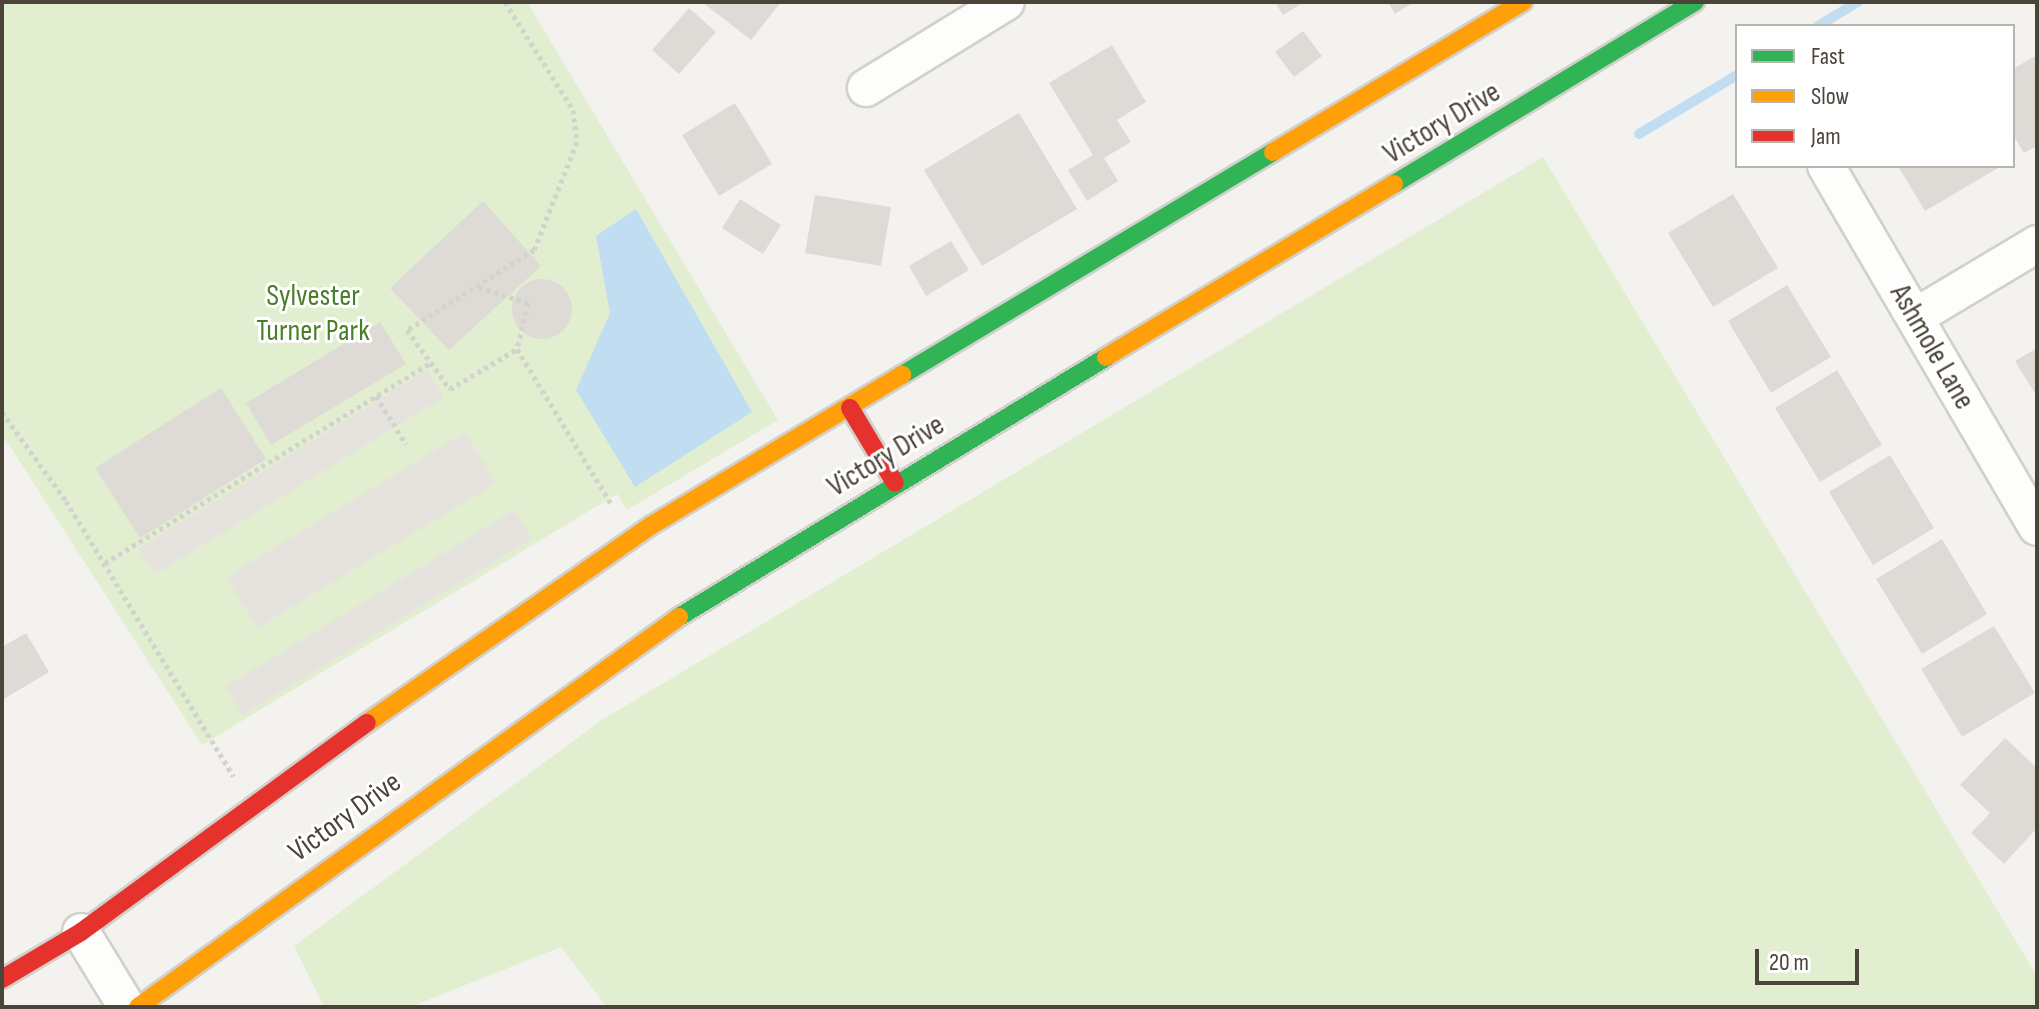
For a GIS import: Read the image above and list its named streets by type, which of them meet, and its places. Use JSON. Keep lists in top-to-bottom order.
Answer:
{
  "streets": {
    "main road": ["Victory Drive"],
    "street": ["Ashmole Lane"]
  },
  "parks": ["Sylvester Turner Park"],
  "legend": ["Fast", "Slow", "Jam"],
  "scale_bar": "20 m"
}
